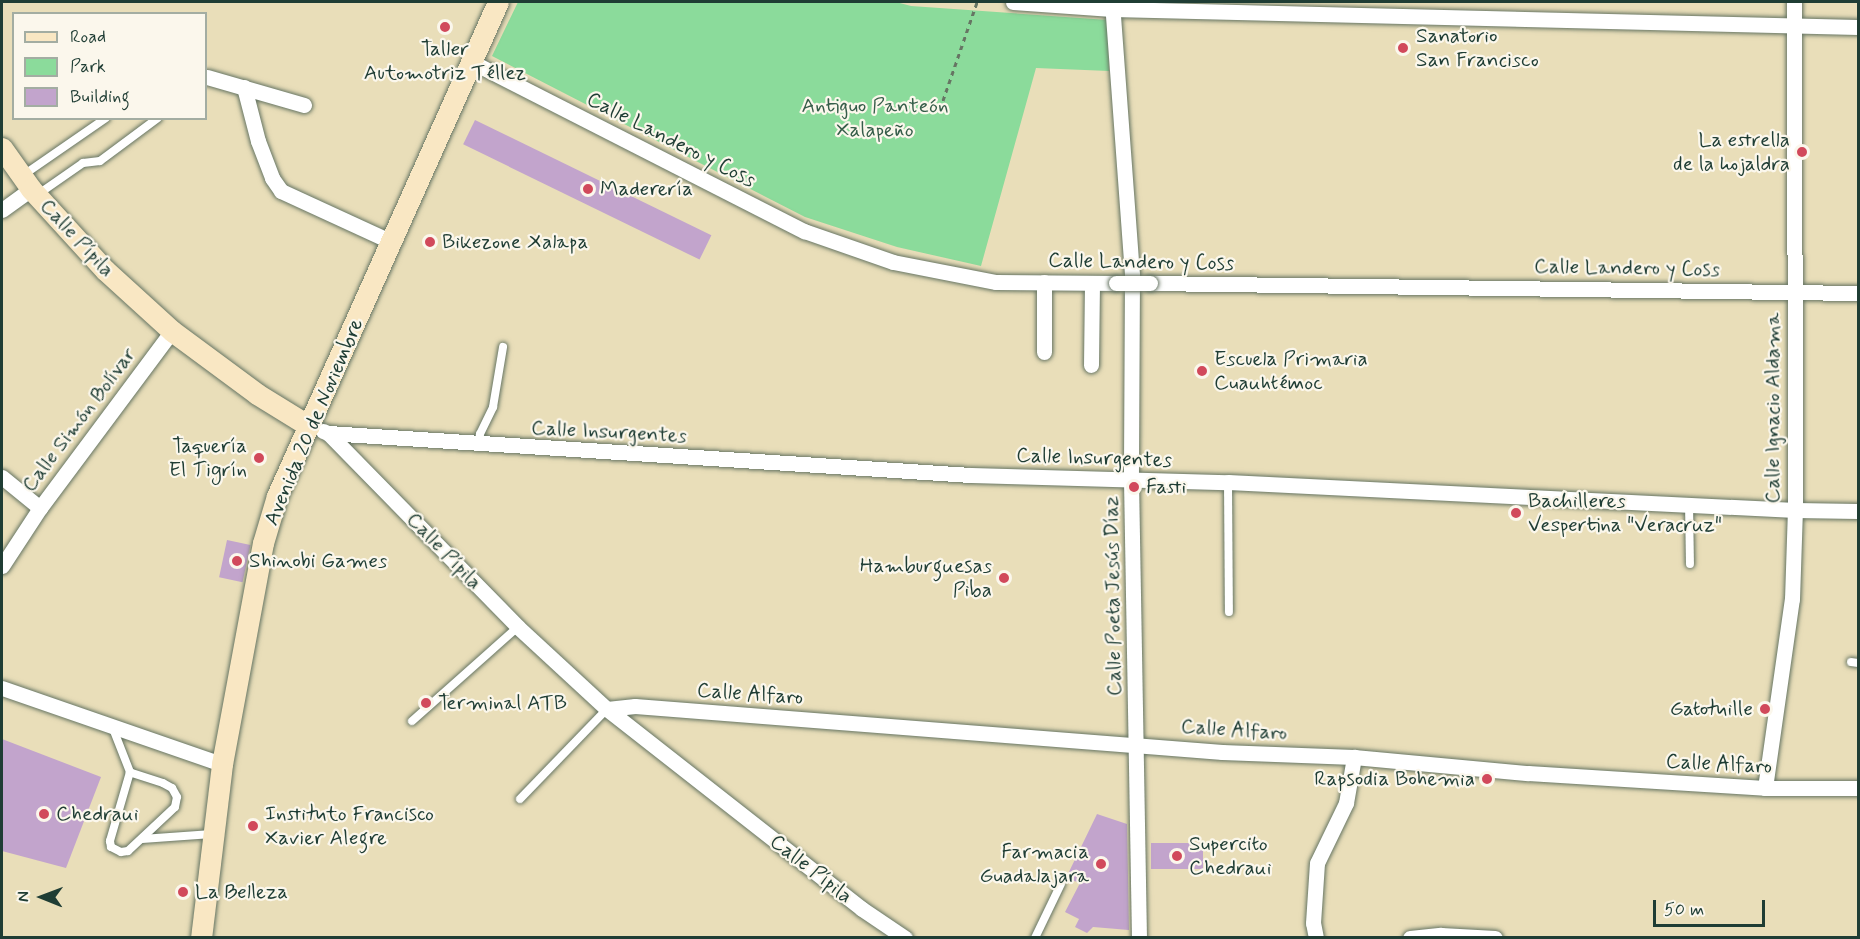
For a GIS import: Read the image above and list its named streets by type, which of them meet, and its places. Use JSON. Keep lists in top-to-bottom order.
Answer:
{
  "streets": {
    "main road": ["Calle Pípila", "Avenida 20 de Noviembre"],
    "street": [
      "Calle Landero y Coss",
      "Calle Ignacio Aldama",
      "Calle Simón Bolívar",
      "Calle Insurgentes",
      "Calle Poeta Jesús Díaz",
      "Calle Alfaro"
    ]
  },
  "crossings": [
    ["Calle Landero y Coss", "Calle Ignacio Aldama"],
    ["Calle Landero y Coss", "Avenida 20 de Noviembre"],
    ["Calle Pípila", "Calle Simón Bolívar"],
    ["Calle Pípila", "Avenida 20 de Noviembre"],
    ["Calle Pípila", "Calle Insurgentes"],
    ["Calle Pípila", "Calle Alfaro"],
    ["Calle Ignacio Aldama", "Calle Insurgentes"],
    ["Calle Ignacio Aldama", "Calle Alfaro"],
    ["Avenida 20 de Noviembre", "Calle Insurgentes"],
    ["Calle Insurgentes", "Calle Poeta Jesús Díaz"],
    ["Calle Poeta Jesús Díaz", "Calle Alfaro"]
  ],
  "parks": ["Antiguo Panteón Xalapeño"],
  "places": [
    "Taller Automotriz Téllez",
    "Sanatorio San Francisco",
    "La estrella de la hojaldra",
    "Maderería",
    "Bikezone Xalapa",
    "Escuela Primaria Cuauhtémoc",
    "Taquería El Tigrín",
    "Fasti",
    "Bachilleres Vespertina \"Veracruz\"",
    "Shinobi Games",
    "Hamburguesas Piba",
    "Terminal ATB",
    "Gatotuille",
    "Rapsodia Bohemia",
    "Chedraui",
    "Instituto Francisco Xavier Alegre",
    "Supercito Chedraui",
    "Farmacia Guadalajara",
    "La Belleza"
  ],
  "legend": ["Road", "Park", "Building"],
  "scale_bar": "50 m",
  "north": "left"
}
